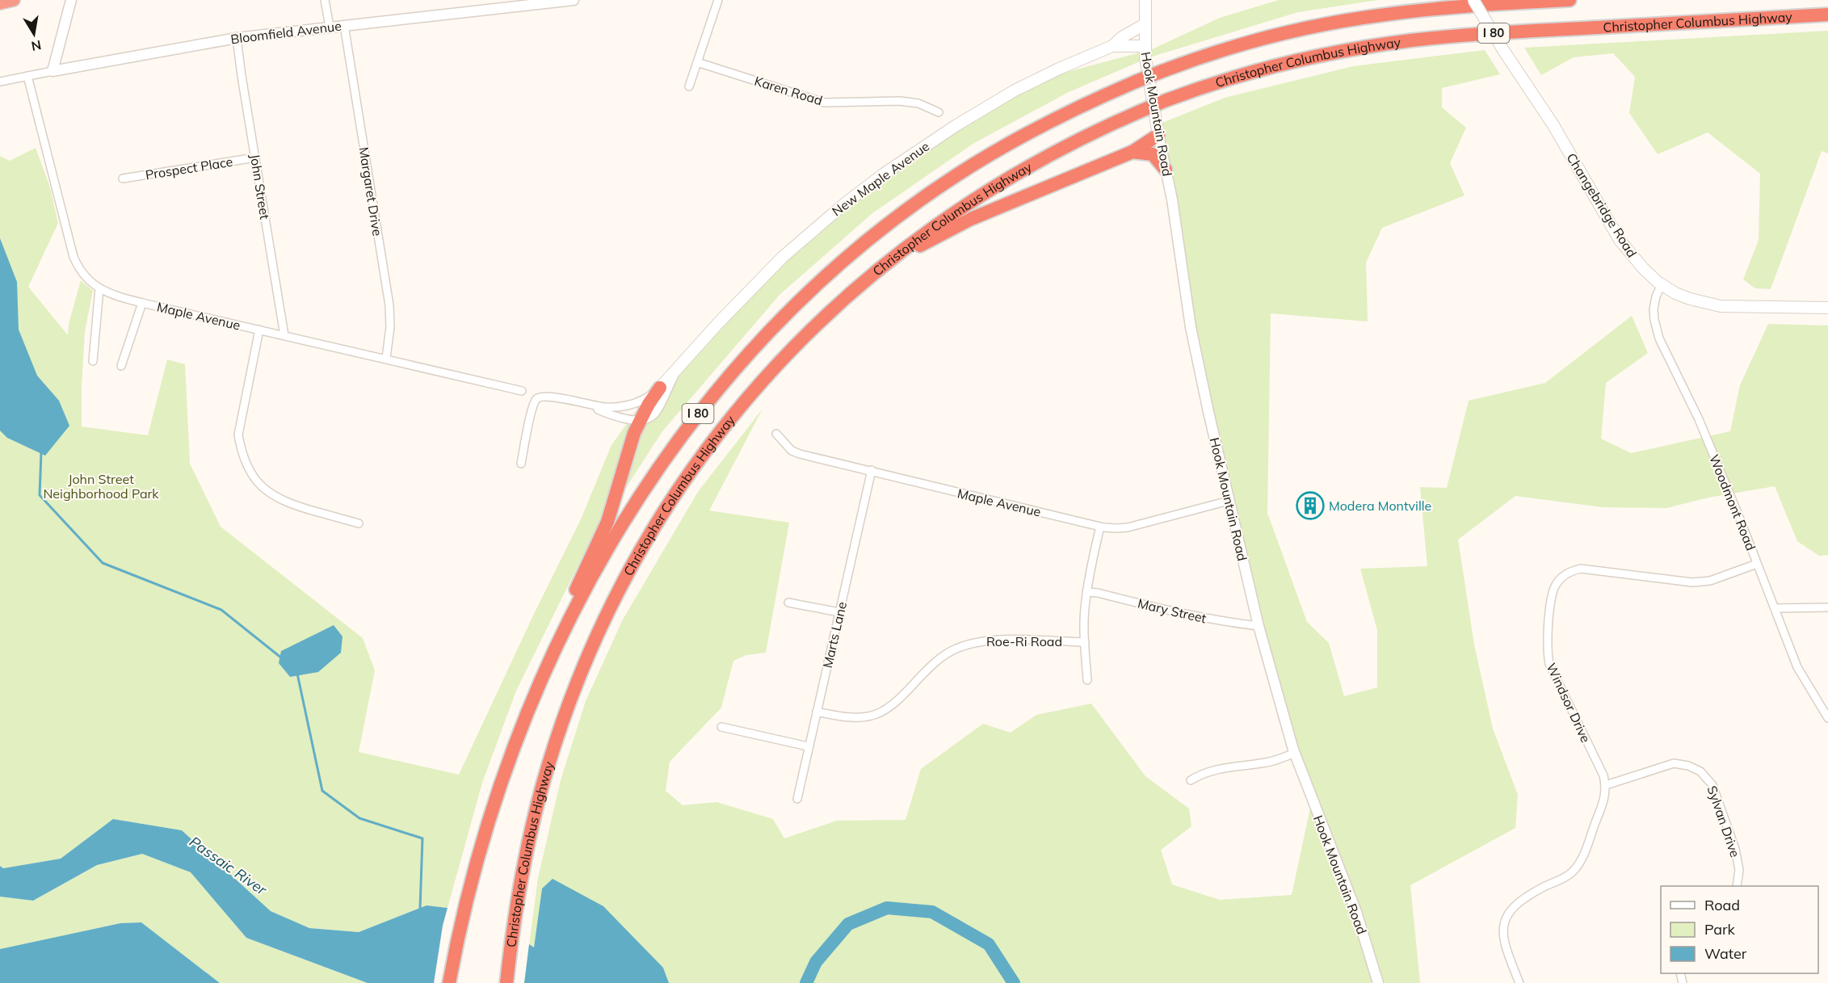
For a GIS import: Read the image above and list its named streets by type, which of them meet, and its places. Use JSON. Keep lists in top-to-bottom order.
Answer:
{
  "streets": {
    "highway": ["Christopher Columbus Highway", "I 80"],
    "main road": ["Hook Mountain Road", "New Maple Avenue", "Changebridge Road"],
    "street": [
      "Bloomfield Avenue",
      "Karen Road",
      "Prospect Place",
      "John Street",
      "Margaret Drive",
      "Maple Avenue",
      "Woodmont Road",
      "Mary Street",
      "Marts Lane",
      "Roe-Ri Road",
      "Windsor Drive",
      "Sylvan Drive"
    ]
  },
  "crossings": [
    ["Bloomfield Avenue", "John Street"],
    ["Bloomfield Avenue", "Margaret Drive"],
    ["Bloomfield Avenue", "Maple Avenue"],
    ["Hook Mountain Road", "New Maple Avenue"],
    ["Hook Mountain Road", "Maple Avenue"],
    ["Hook Mountain Road", "Mary Street"],
    ["Prospect Place", "John Street"],
    ["John Street", "Maple Avenue"],
    ["Margaret Drive", "Maple Avenue"],
    ["Changebridge Road", "Woodmont Road"],
    ["Maple Avenue", "Marts Lane"],
    ["Woodmont Road", "Windsor Drive"],
    ["Marts Lane", "Roe-Ri Road"],
    ["Windsor Drive", "Sylvan Drive"]
  ],
  "water": ["Passaic River"],
  "parks": ["John Street Neighborhood Park"],
  "places": {
    "building": ["Modera Montville"]
  },
  "legend": ["Road", "Park", "Water"],
  "north": "bottom"
}
